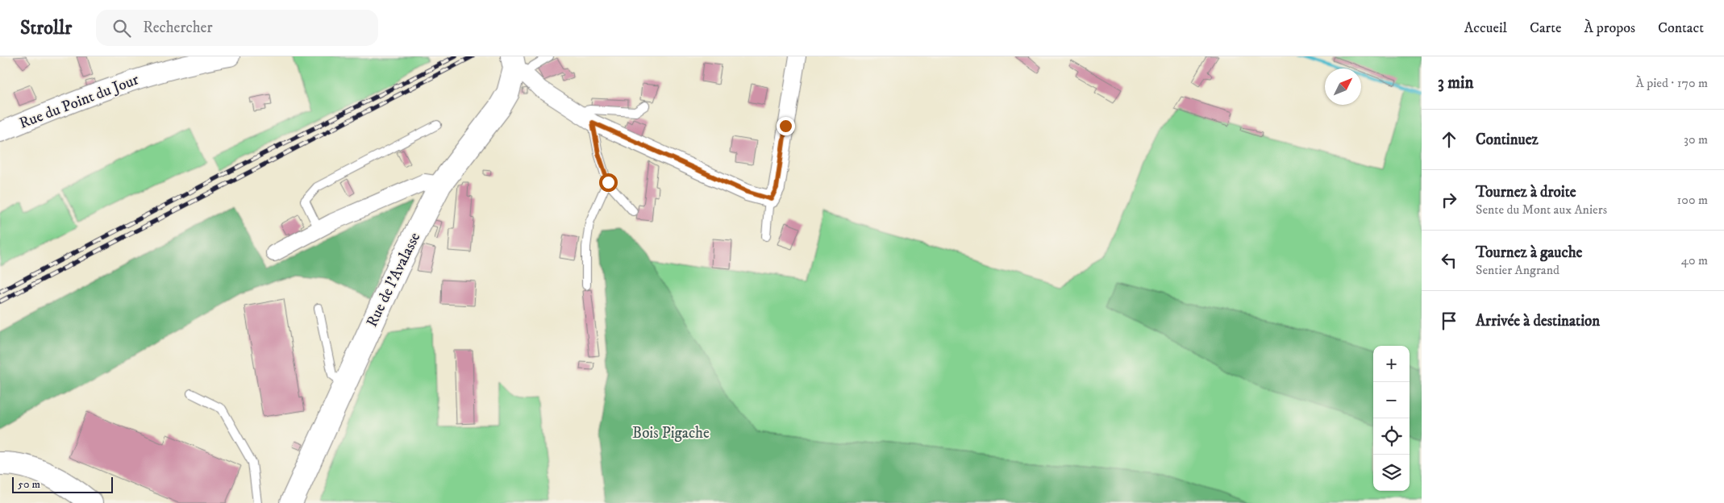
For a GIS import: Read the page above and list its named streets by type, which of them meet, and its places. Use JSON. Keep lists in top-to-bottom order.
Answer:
{
  "streets": {
    "main road": ["Rue de l'Avalasse"],
    "street": ["Rue du Point du Jour"]
  },
  "parks": ["Bois Pigache"],
  "scale_bar": "50 m",
  "north": "top right",
  "page": {
    "header": "Strollr",
    "search": "Rechercher",
    "nav": [
      "Accueil",
      "Carte",
      "À propos",
      "Contact"
    ],
    "heading": ["3 min", "À pied · 170 m"],
    "list": [
      ["Continuez", "30 m"],
      ["Tournez à droite", "Sente du Mont aux Aniers", "100 m"],
      ["Tournez à gauche", "Sentier Angrand", "40 m"],
      "Arrivée à destination"
    ],
    "map_buttons": ["+", "−"],
    "scale": "50 m"
  }
}
